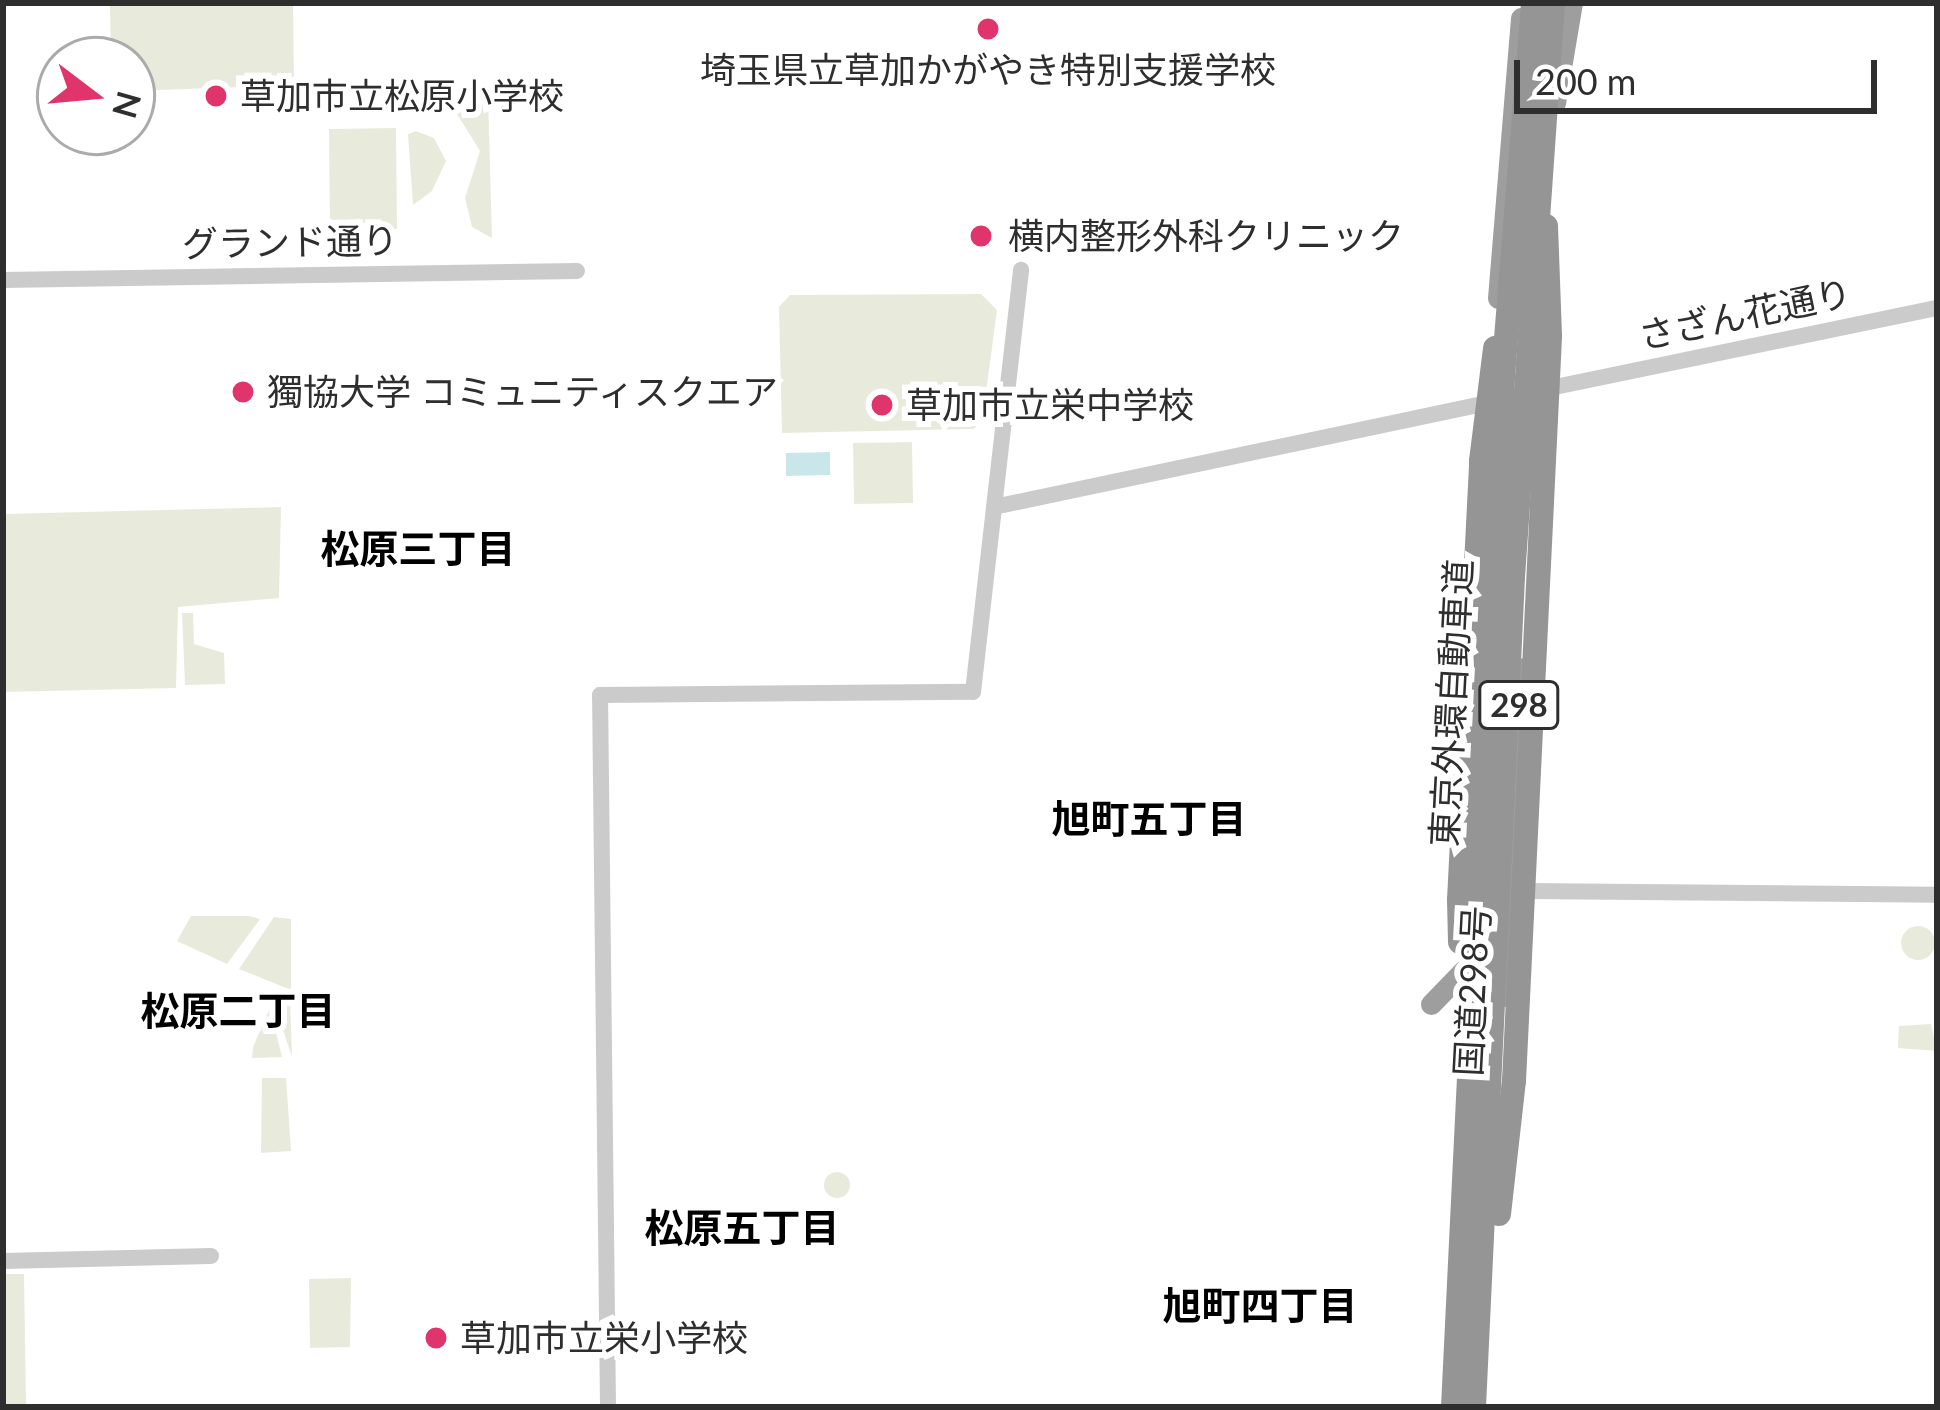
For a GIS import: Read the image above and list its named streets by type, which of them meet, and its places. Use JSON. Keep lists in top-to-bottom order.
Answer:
{
  "streets": {
    "highway": ["東京外環自動車道", "298", "国道298号"],
    "street": ["グランド通り", "さざん花通り"]
  },
  "crossings": [
    ["東京外環自動車道", "国道298号"]
  ],
  "districts": [
    "松原三丁目",
    "旭町五丁目",
    "松原二丁目",
    "松原五丁目",
    "旭町四丁目"
  ],
  "places": [
    "埼玉県立草加かがやき特別支援学校",
    "草加市立松原小学校",
    "横内整形外科クリニック",
    "獨協大学 コミュニティスクエア",
    "草加市立栄中学校",
    "草加市立栄小学校"
  ],
  "scale_bar": "200 m",
  "north": "right"
}
